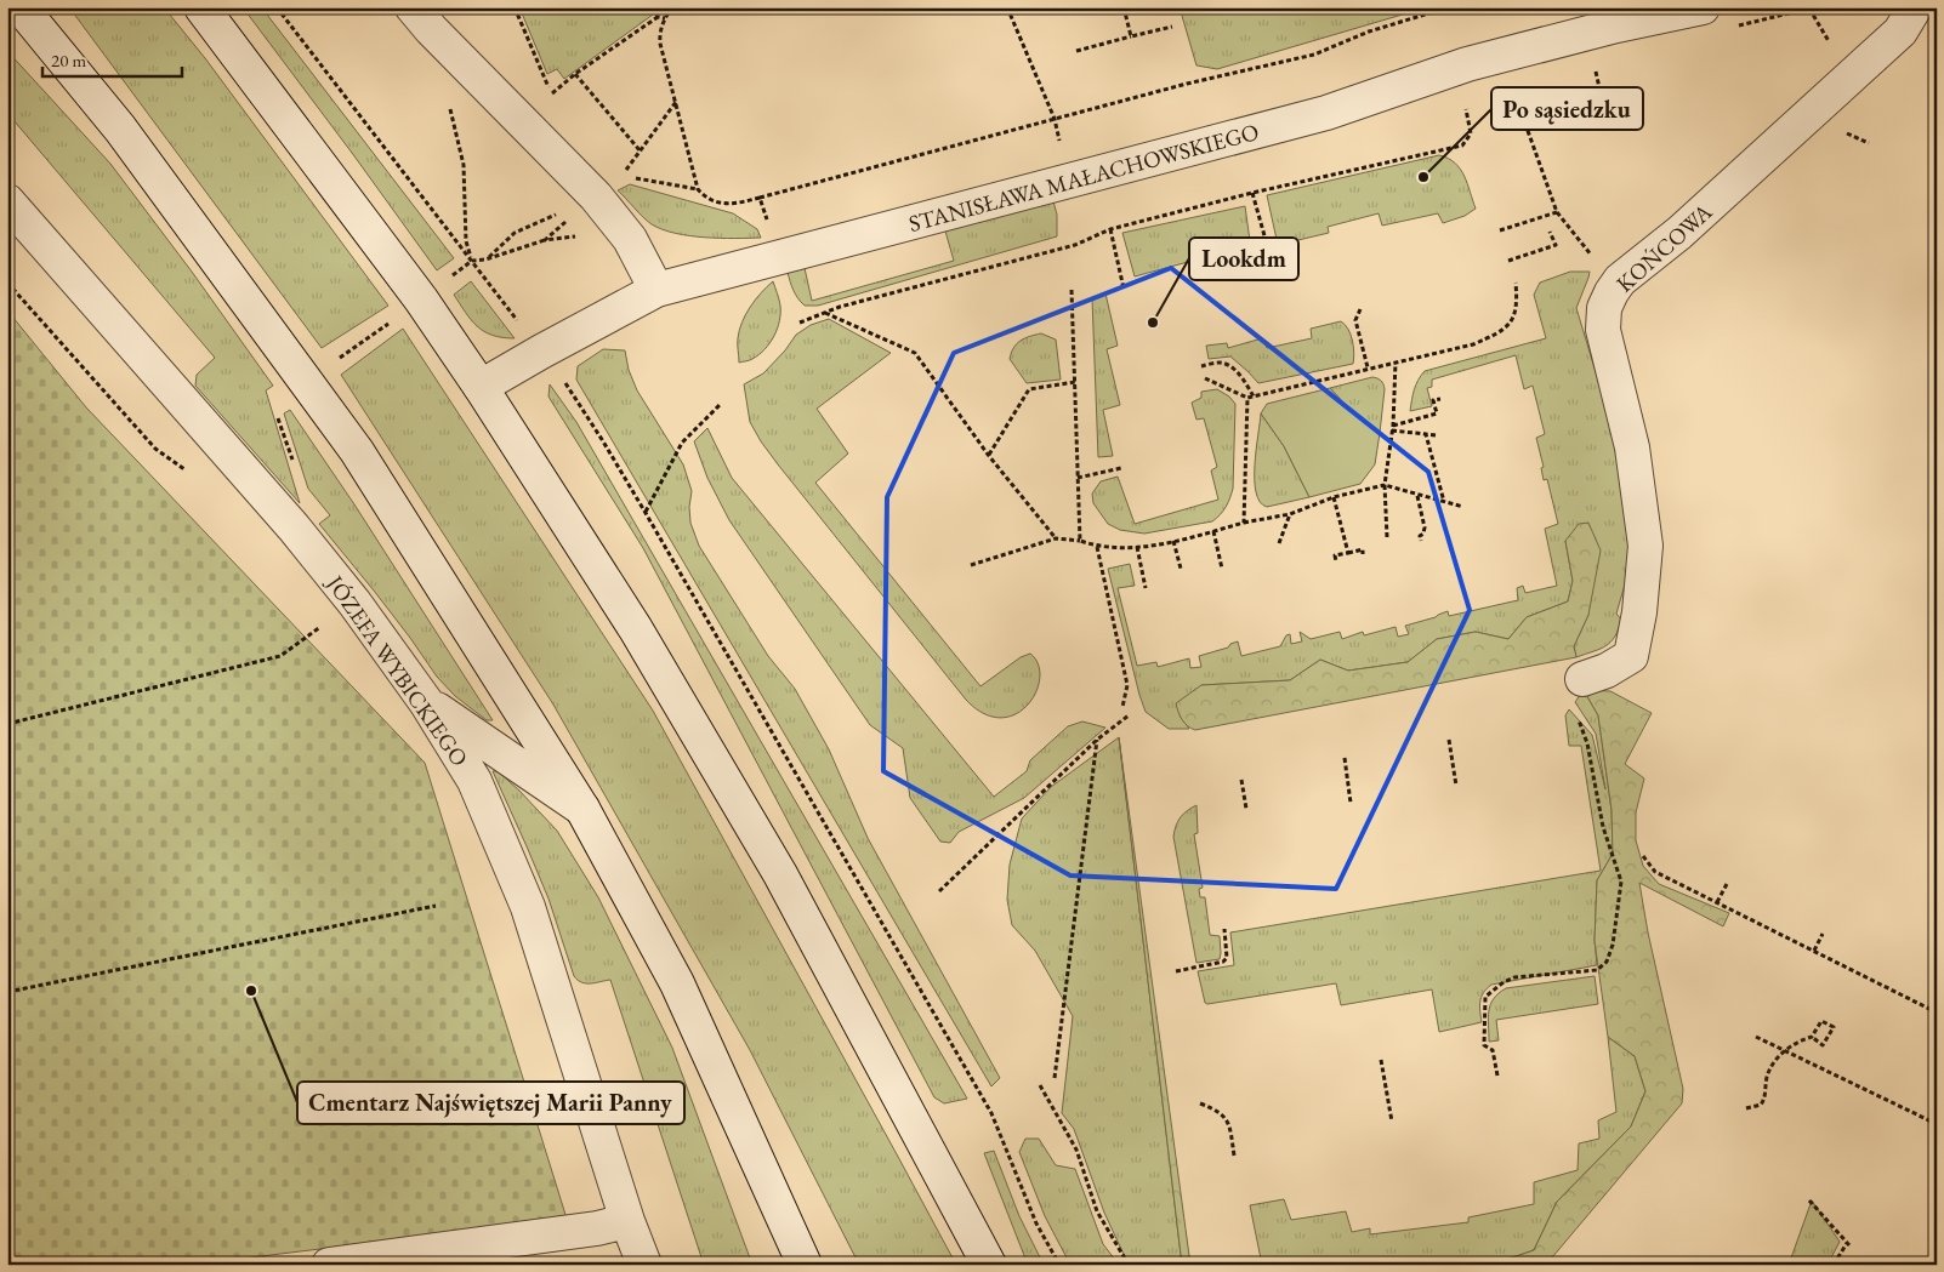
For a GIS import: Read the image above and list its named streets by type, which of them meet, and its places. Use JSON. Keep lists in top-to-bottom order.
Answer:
{
  "streets": {
    "street": ["STANISŁAWA MAŁACHOWSKIEGO", "KOŃCOWA", "JÓZEFA WYBICKIEGO"]
  },
  "places": ["Po sąsiedzku", "Lookdm", "Cmentarz Najświętszej Marii Panny"],
  "scale_bar": "20 m"
}
